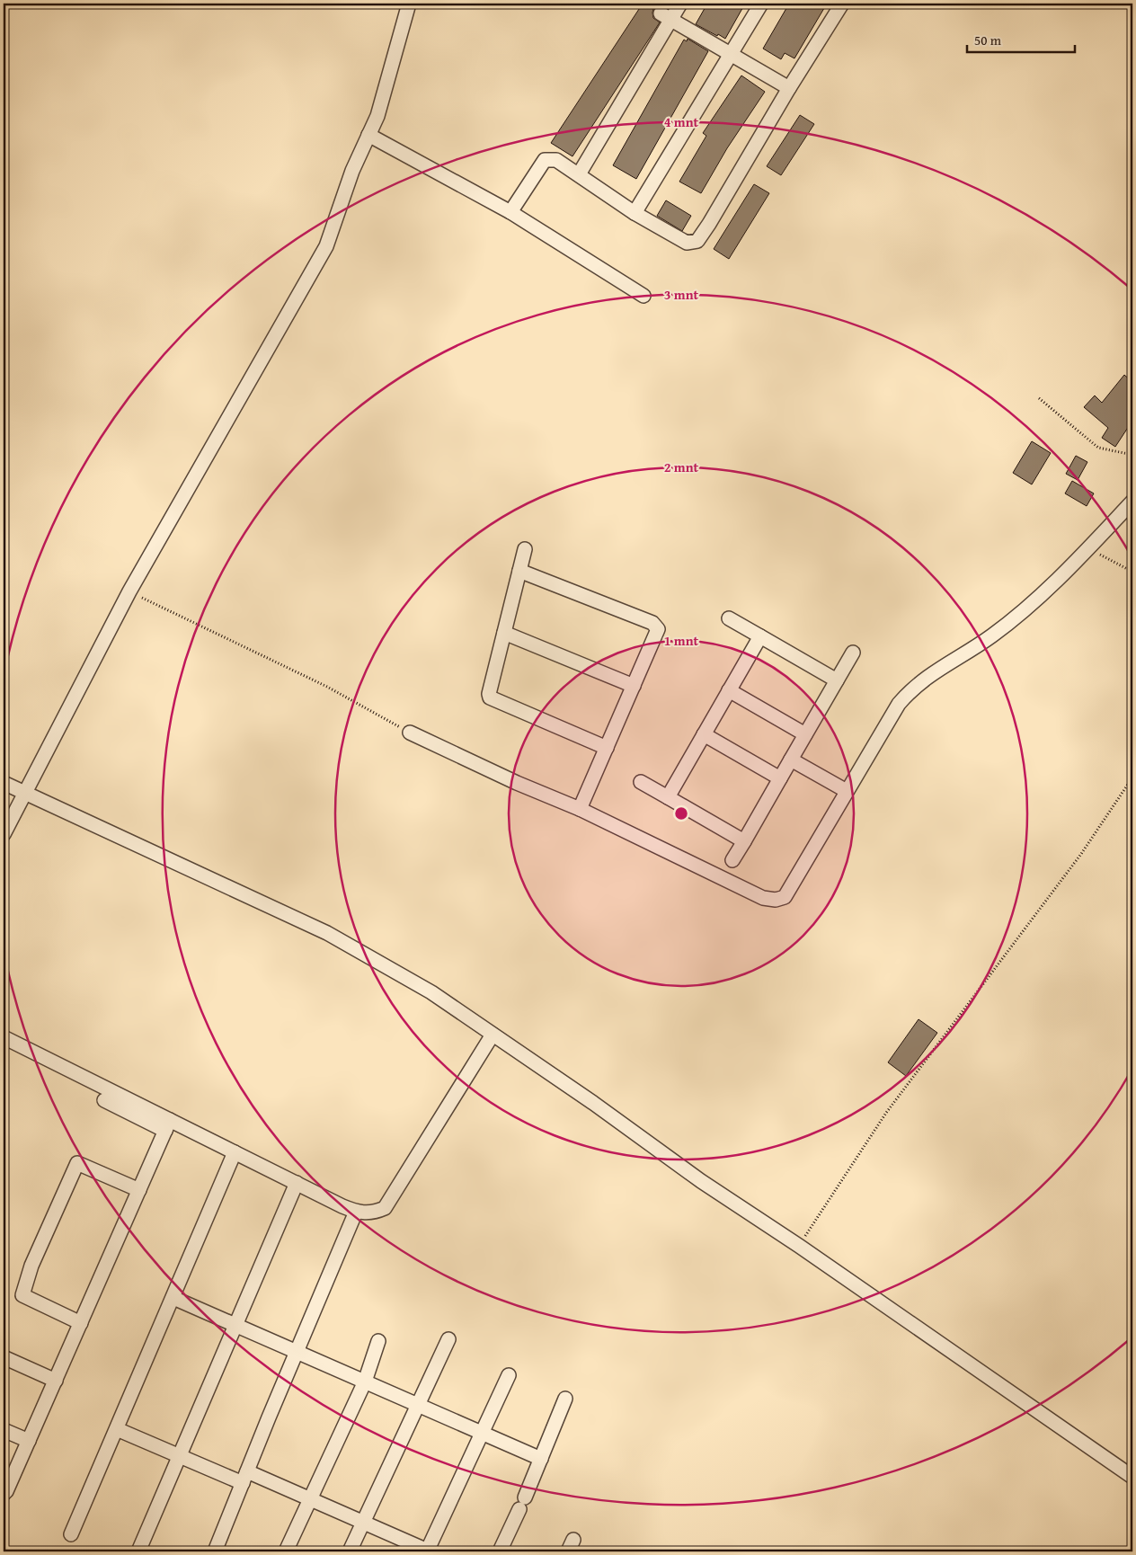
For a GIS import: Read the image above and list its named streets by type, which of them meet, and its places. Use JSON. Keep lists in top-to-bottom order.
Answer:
{
  "scale_bar": "50 m",
  "rings": [
    "4 mnt",
    "3 mnt",
    "2 mnt",
    "1 mnt"
  ]
}
